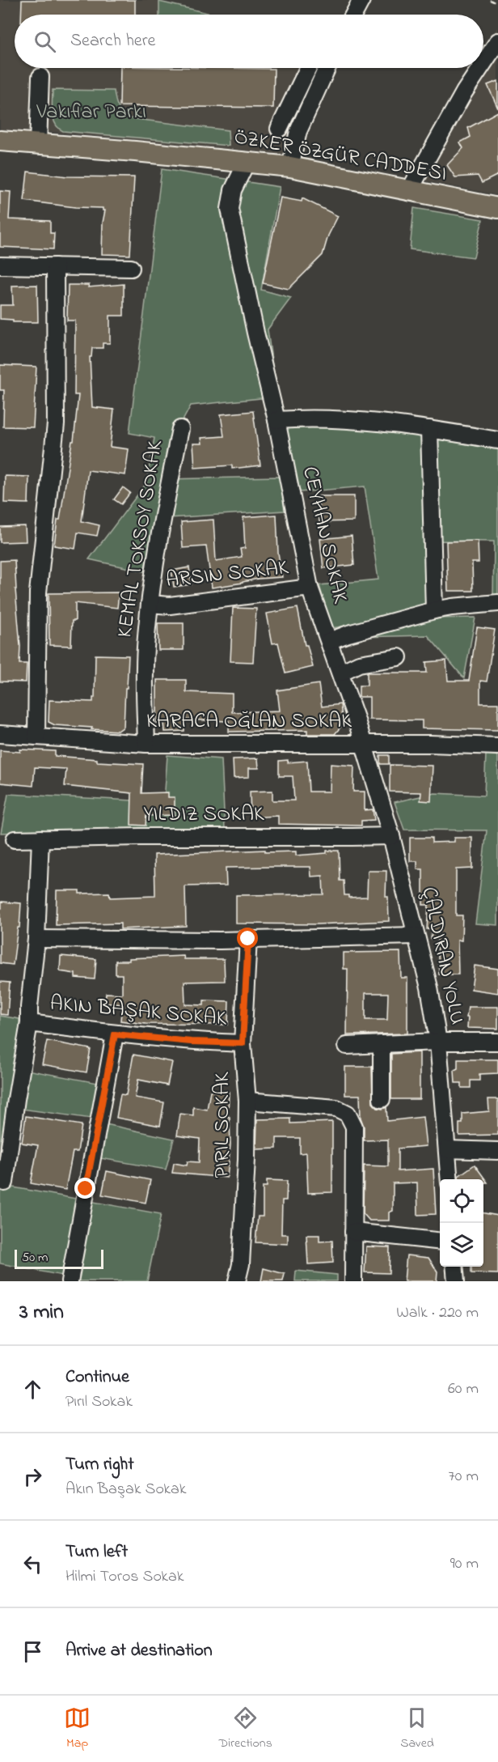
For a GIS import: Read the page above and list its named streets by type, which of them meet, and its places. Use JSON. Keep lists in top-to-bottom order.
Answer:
{
  "streets": {
    "main road": ["ÖZKER ÖZGÜR CADDESI"],
    "street": ["CEYHAN SOKAK", "KEMAL TOKSOY SOKAK", "KARACA OĞLAN SOKAK"]
  },
  "crossings": [
    ["ÖZKER ÖZGÜR CADDESI", "CEYHAN SOKAK"],
    ["CEYHAN SOKAK", "KARACA OĞLAN SOKAK"],
    ["KEMAL TOKSOY SOKAK", "KARACA OĞLAN SOKAK"]
  ],
  "parks": ["Vakıflar Parkı"],
  "scale_bar": "50 m",
  "page": {
    "search": "Search here",
    "scale": "50 m",
    "heading": ["3 min", "Walk · 220 m"],
    "list": [
      ["Continue", "Pırıl Sokak", "60 m"],
      ["Turn right", "Akın Başak Sokak", "70 m"],
      ["Turn left", "Hilmi Toros Sokak", "90 m"],
      "Arrive at destination"
    ],
    "nav": ["Map", "Directions", "Saved"]
  }
}
